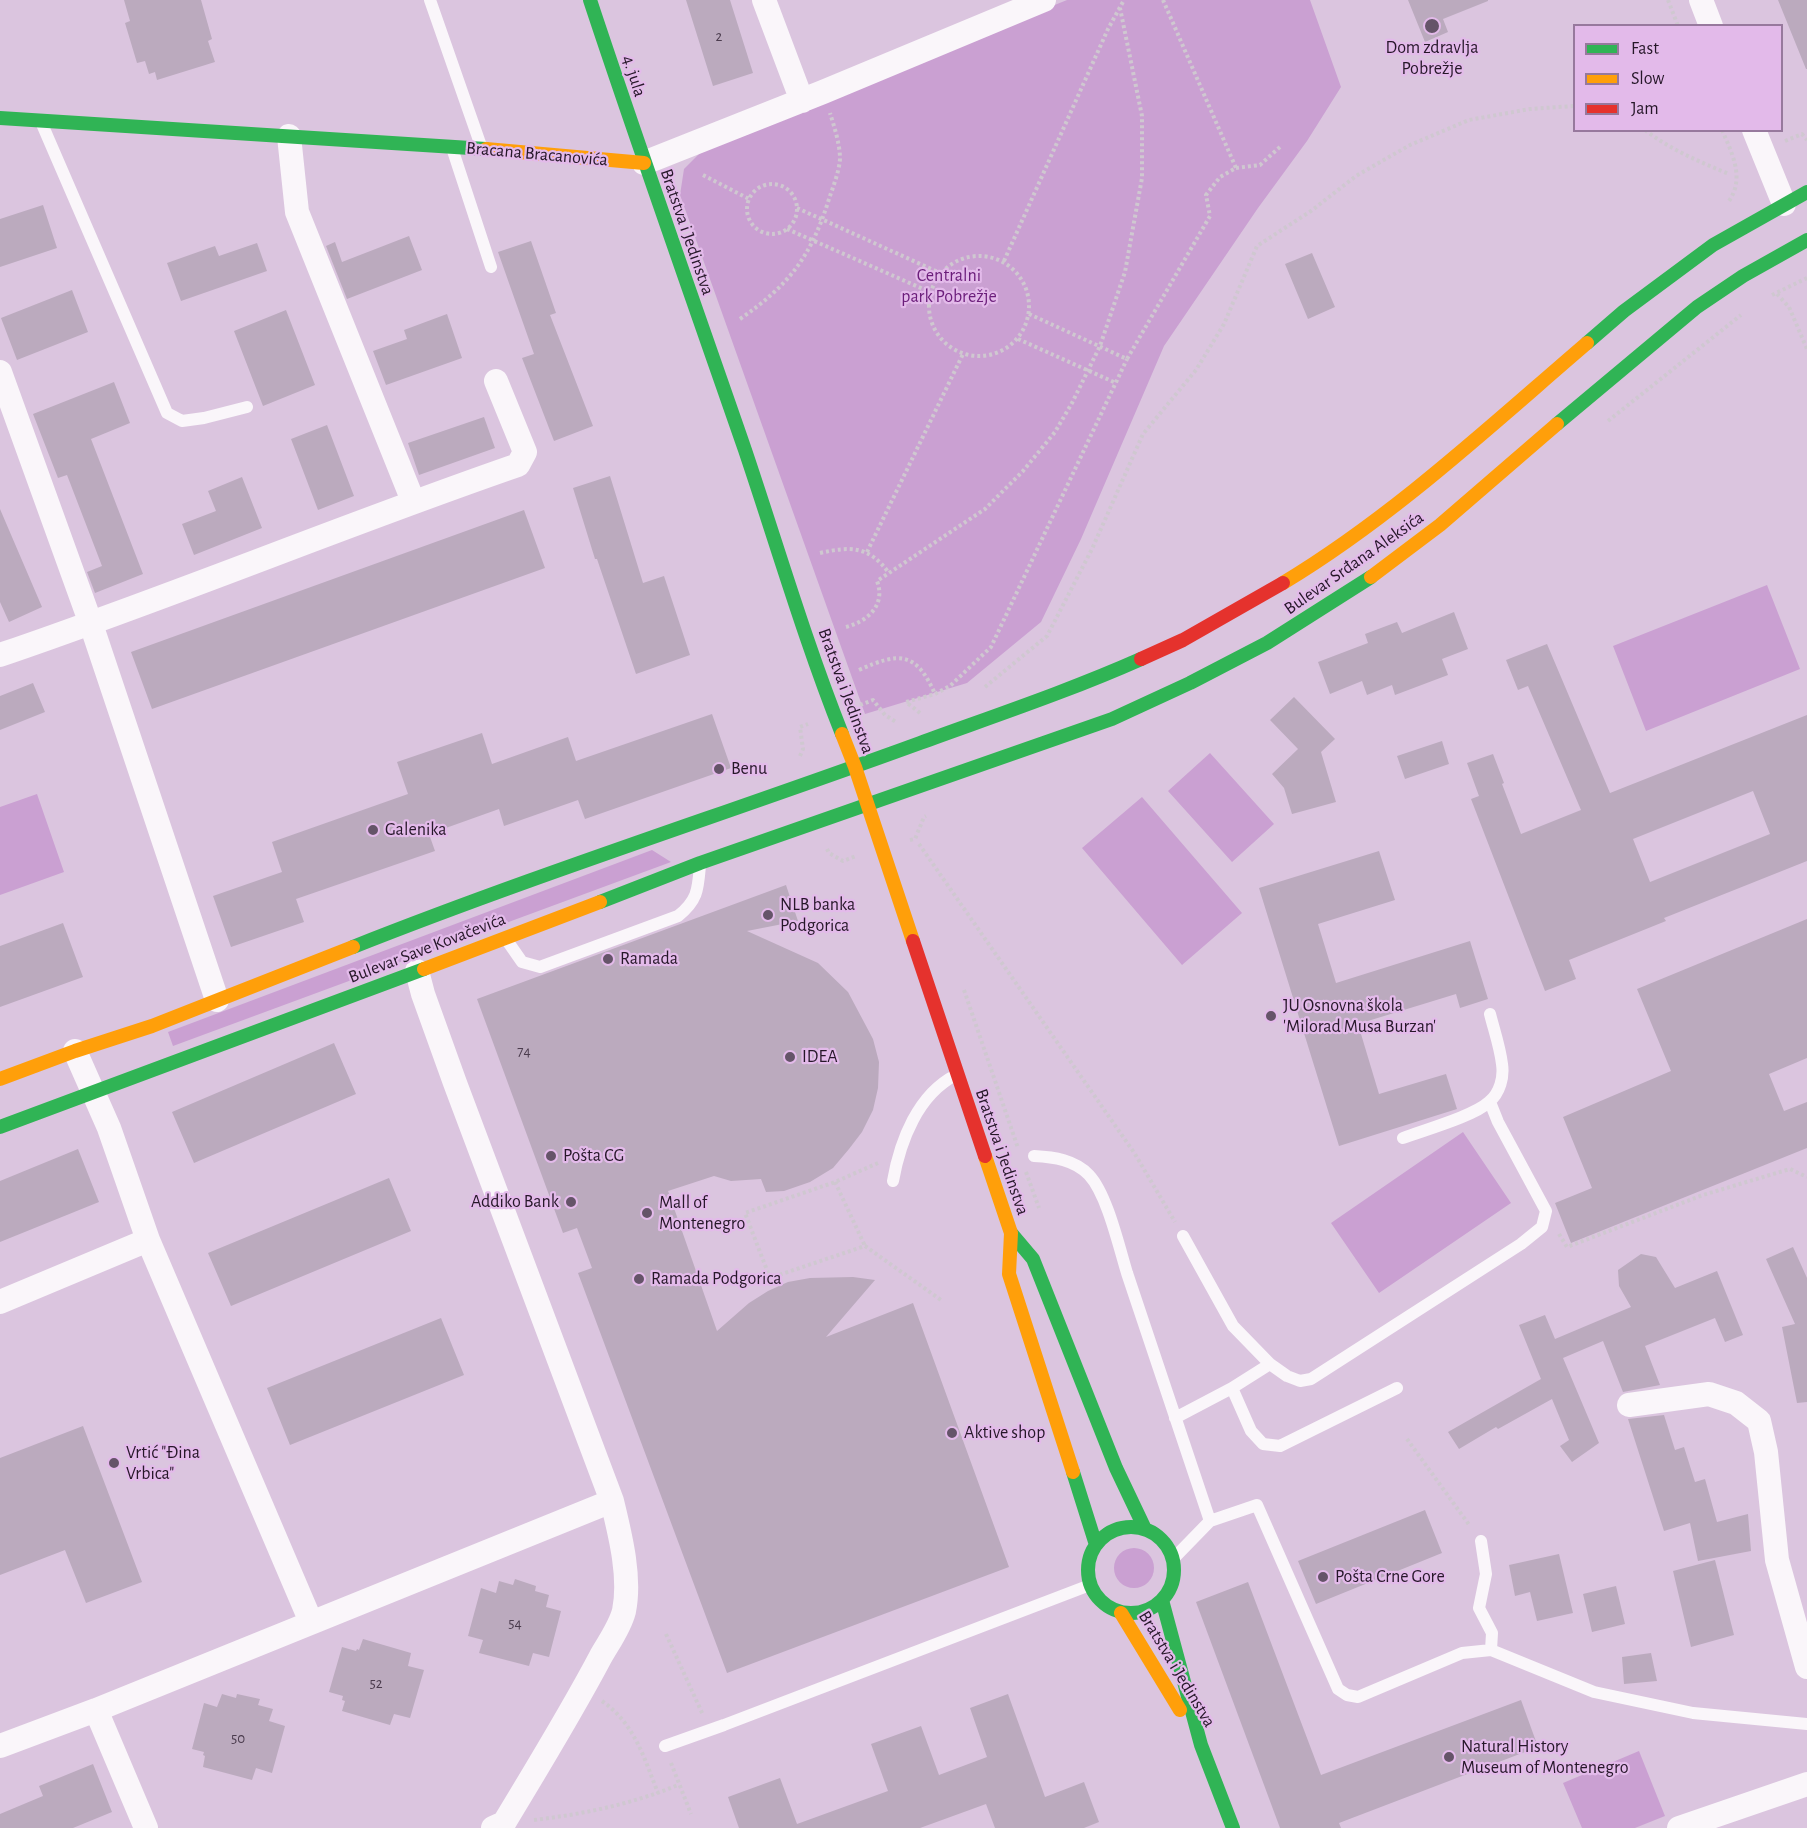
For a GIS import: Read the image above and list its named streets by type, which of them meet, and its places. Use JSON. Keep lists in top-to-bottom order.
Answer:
{
  "streets": {
    "main road": [
      "4. jula",
      "Bracana Bracanovića",
      "Bratstva i Jedinstva",
      "Bulevar Srđana Aleksića",
      "Bulevar Save Kovačevića"
    ]
  },
  "crossings": [
    ["4. jula", "Bracana Bracanovića"],
    ["4. jula", "Bratstva i Jedinstva"],
    ["Bracana Bracanovića", "Bratstva i Jedinstva"],
    ["Bratstva i Jedinstva", "Bulevar Srđana Aleksića"],
    ["Bratstva i Jedinstva", "Bulevar Save Kovačevića"],
    ["Bulevar Srđana Aleksića", "Bulevar Save Kovačevića"]
  ],
  "parks": ["Centralni park Pobrežje"],
  "places": [
    "Dom zdravlja Pobrežje",
    "Benu",
    "Galenika",
    "NLB banka Podgorica",
    "Ramada",
    "JU Osnovna škola 'Milorad Musa Burzan'",
    "IDEA",
    "Pošta CG",
    "Addiko Bank",
    "Mall of Montenegro",
    "Ramada Podgorica",
    "Aktive shop",
    "Vrtić \"Đina Vrbica\"",
    "Pošta Crne Gore",
    "Natural History Museum of Montenegro"
  ],
  "house_numbers": [
    "2",
    "74",
    "54",
    "52",
    "50"
  ],
  "legend": ["Fast", "Slow", "Jam"]
}
